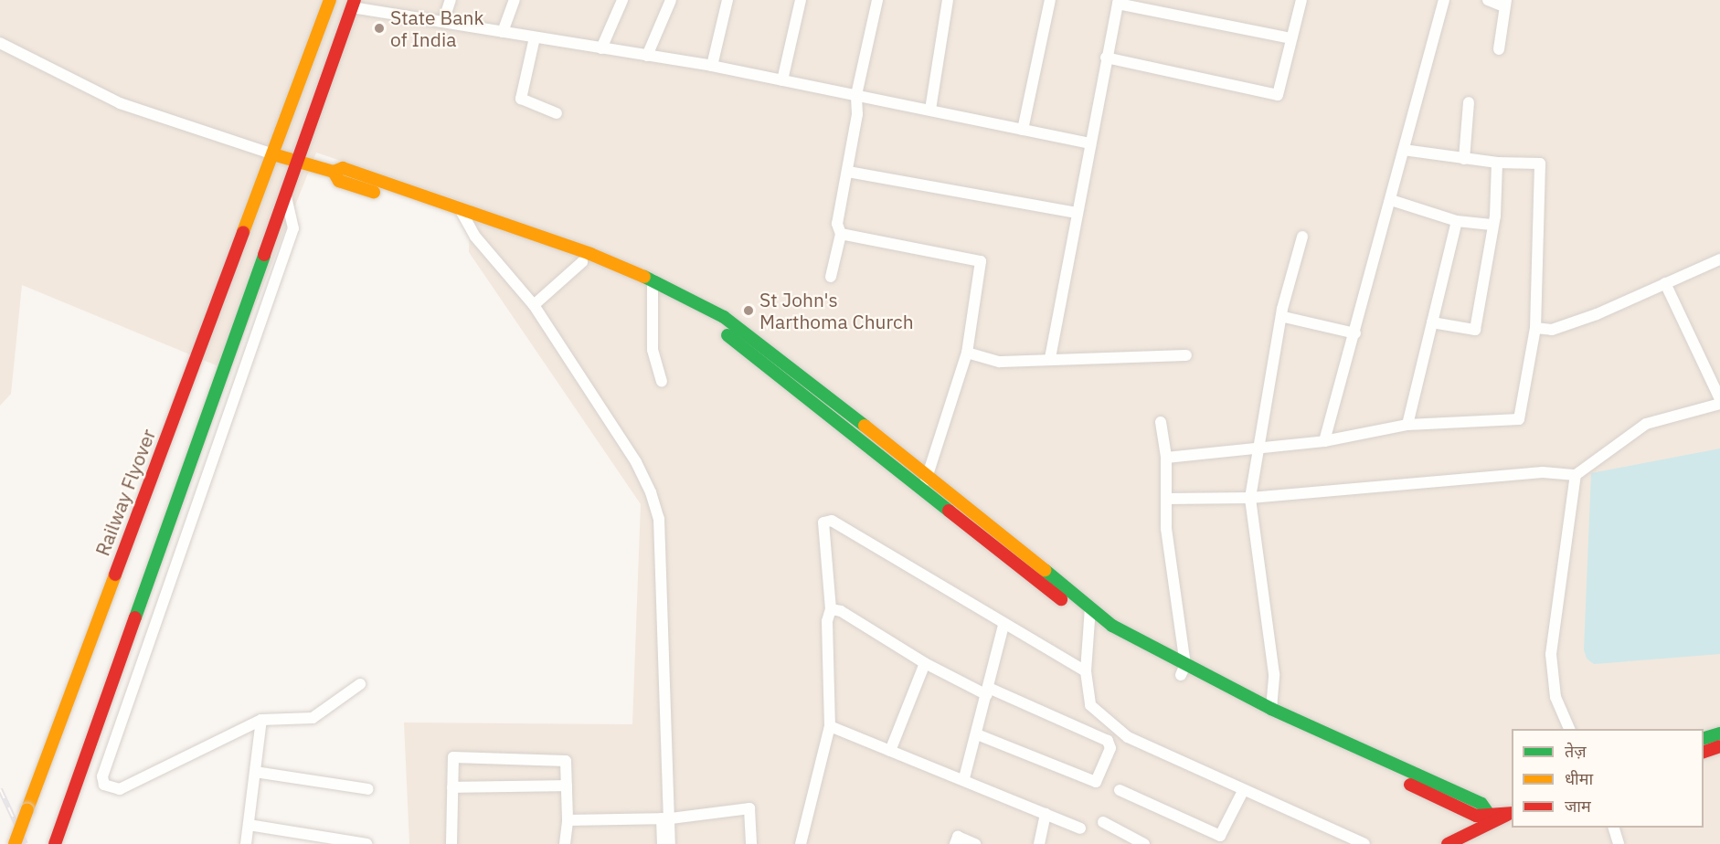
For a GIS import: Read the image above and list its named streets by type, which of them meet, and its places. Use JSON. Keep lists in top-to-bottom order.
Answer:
{
  "streets": {
    "main road": ["Railway Flyover"]
  },
  "places": ["State Bank of India", "St John's Marthoma Church"],
  "legend": ["तेज़", "धीमा", "जाम"]
}
